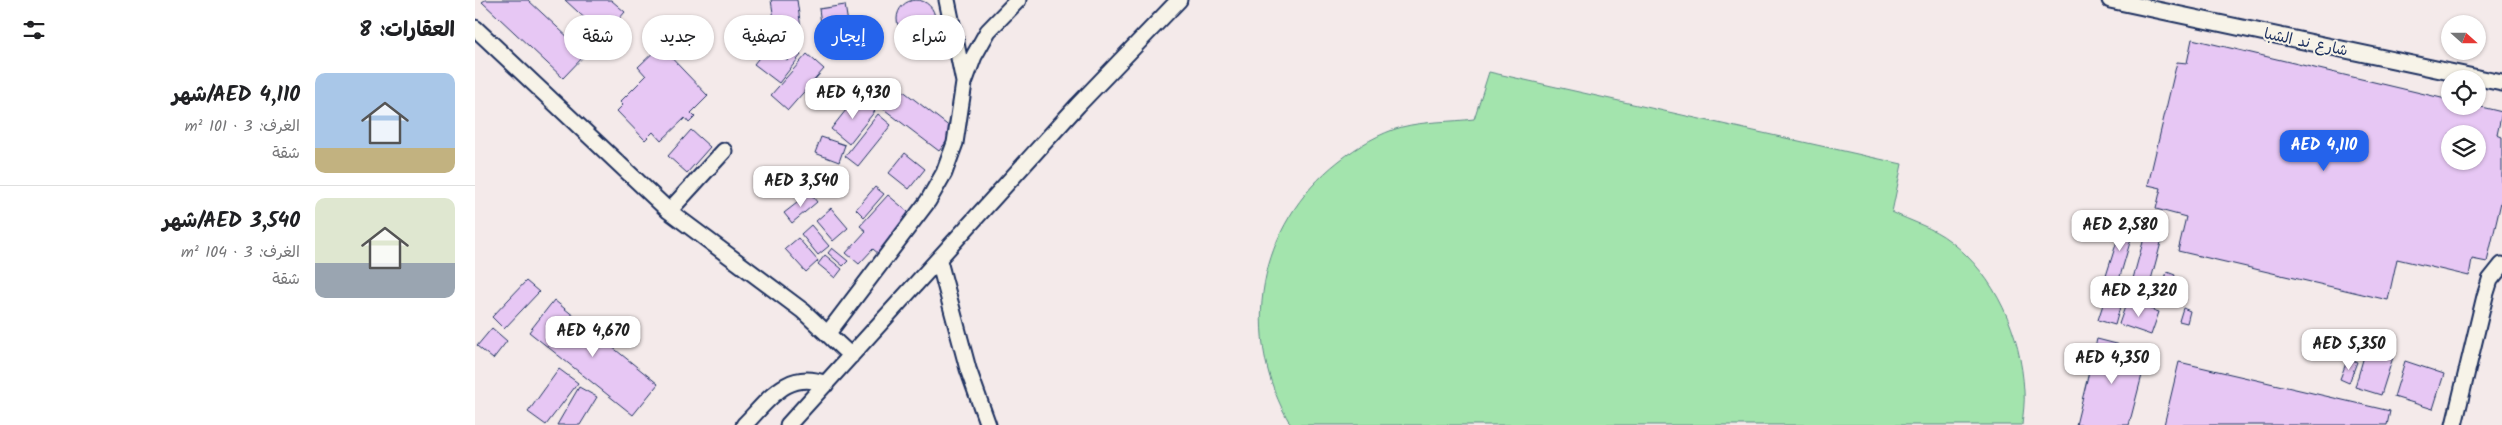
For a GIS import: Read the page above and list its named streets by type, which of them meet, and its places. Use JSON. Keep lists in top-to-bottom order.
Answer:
{
  "streets": {
    "lane": ["شارع ند الشبا"]
  },
  "north": "right",
  "page": {
    "heading": "العقارات: 8",
    "chip": [
      "شراء",
      "إيجار",
      "تصفية",
      "جديد",
      "شقة"
    ],
    "list": [
      {
        "name": "AED 4,110/شهر",
        "note": "الغرف: 3 · 101 m² · شقة"
      },
      {
        "name": "AED 3,540/شهر",
        "note": "الغرف: 3 · 104 m² · شقة"
      }
    ],
    "price": [
      "AED 4,930",
      "AED 4,110",
      "AED 3,540",
      "AED 2,580",
      "AED 2,320",
      "AED 4,670",
      "AED 5,350",
      "AED 4,350"
    ]
  }
}
